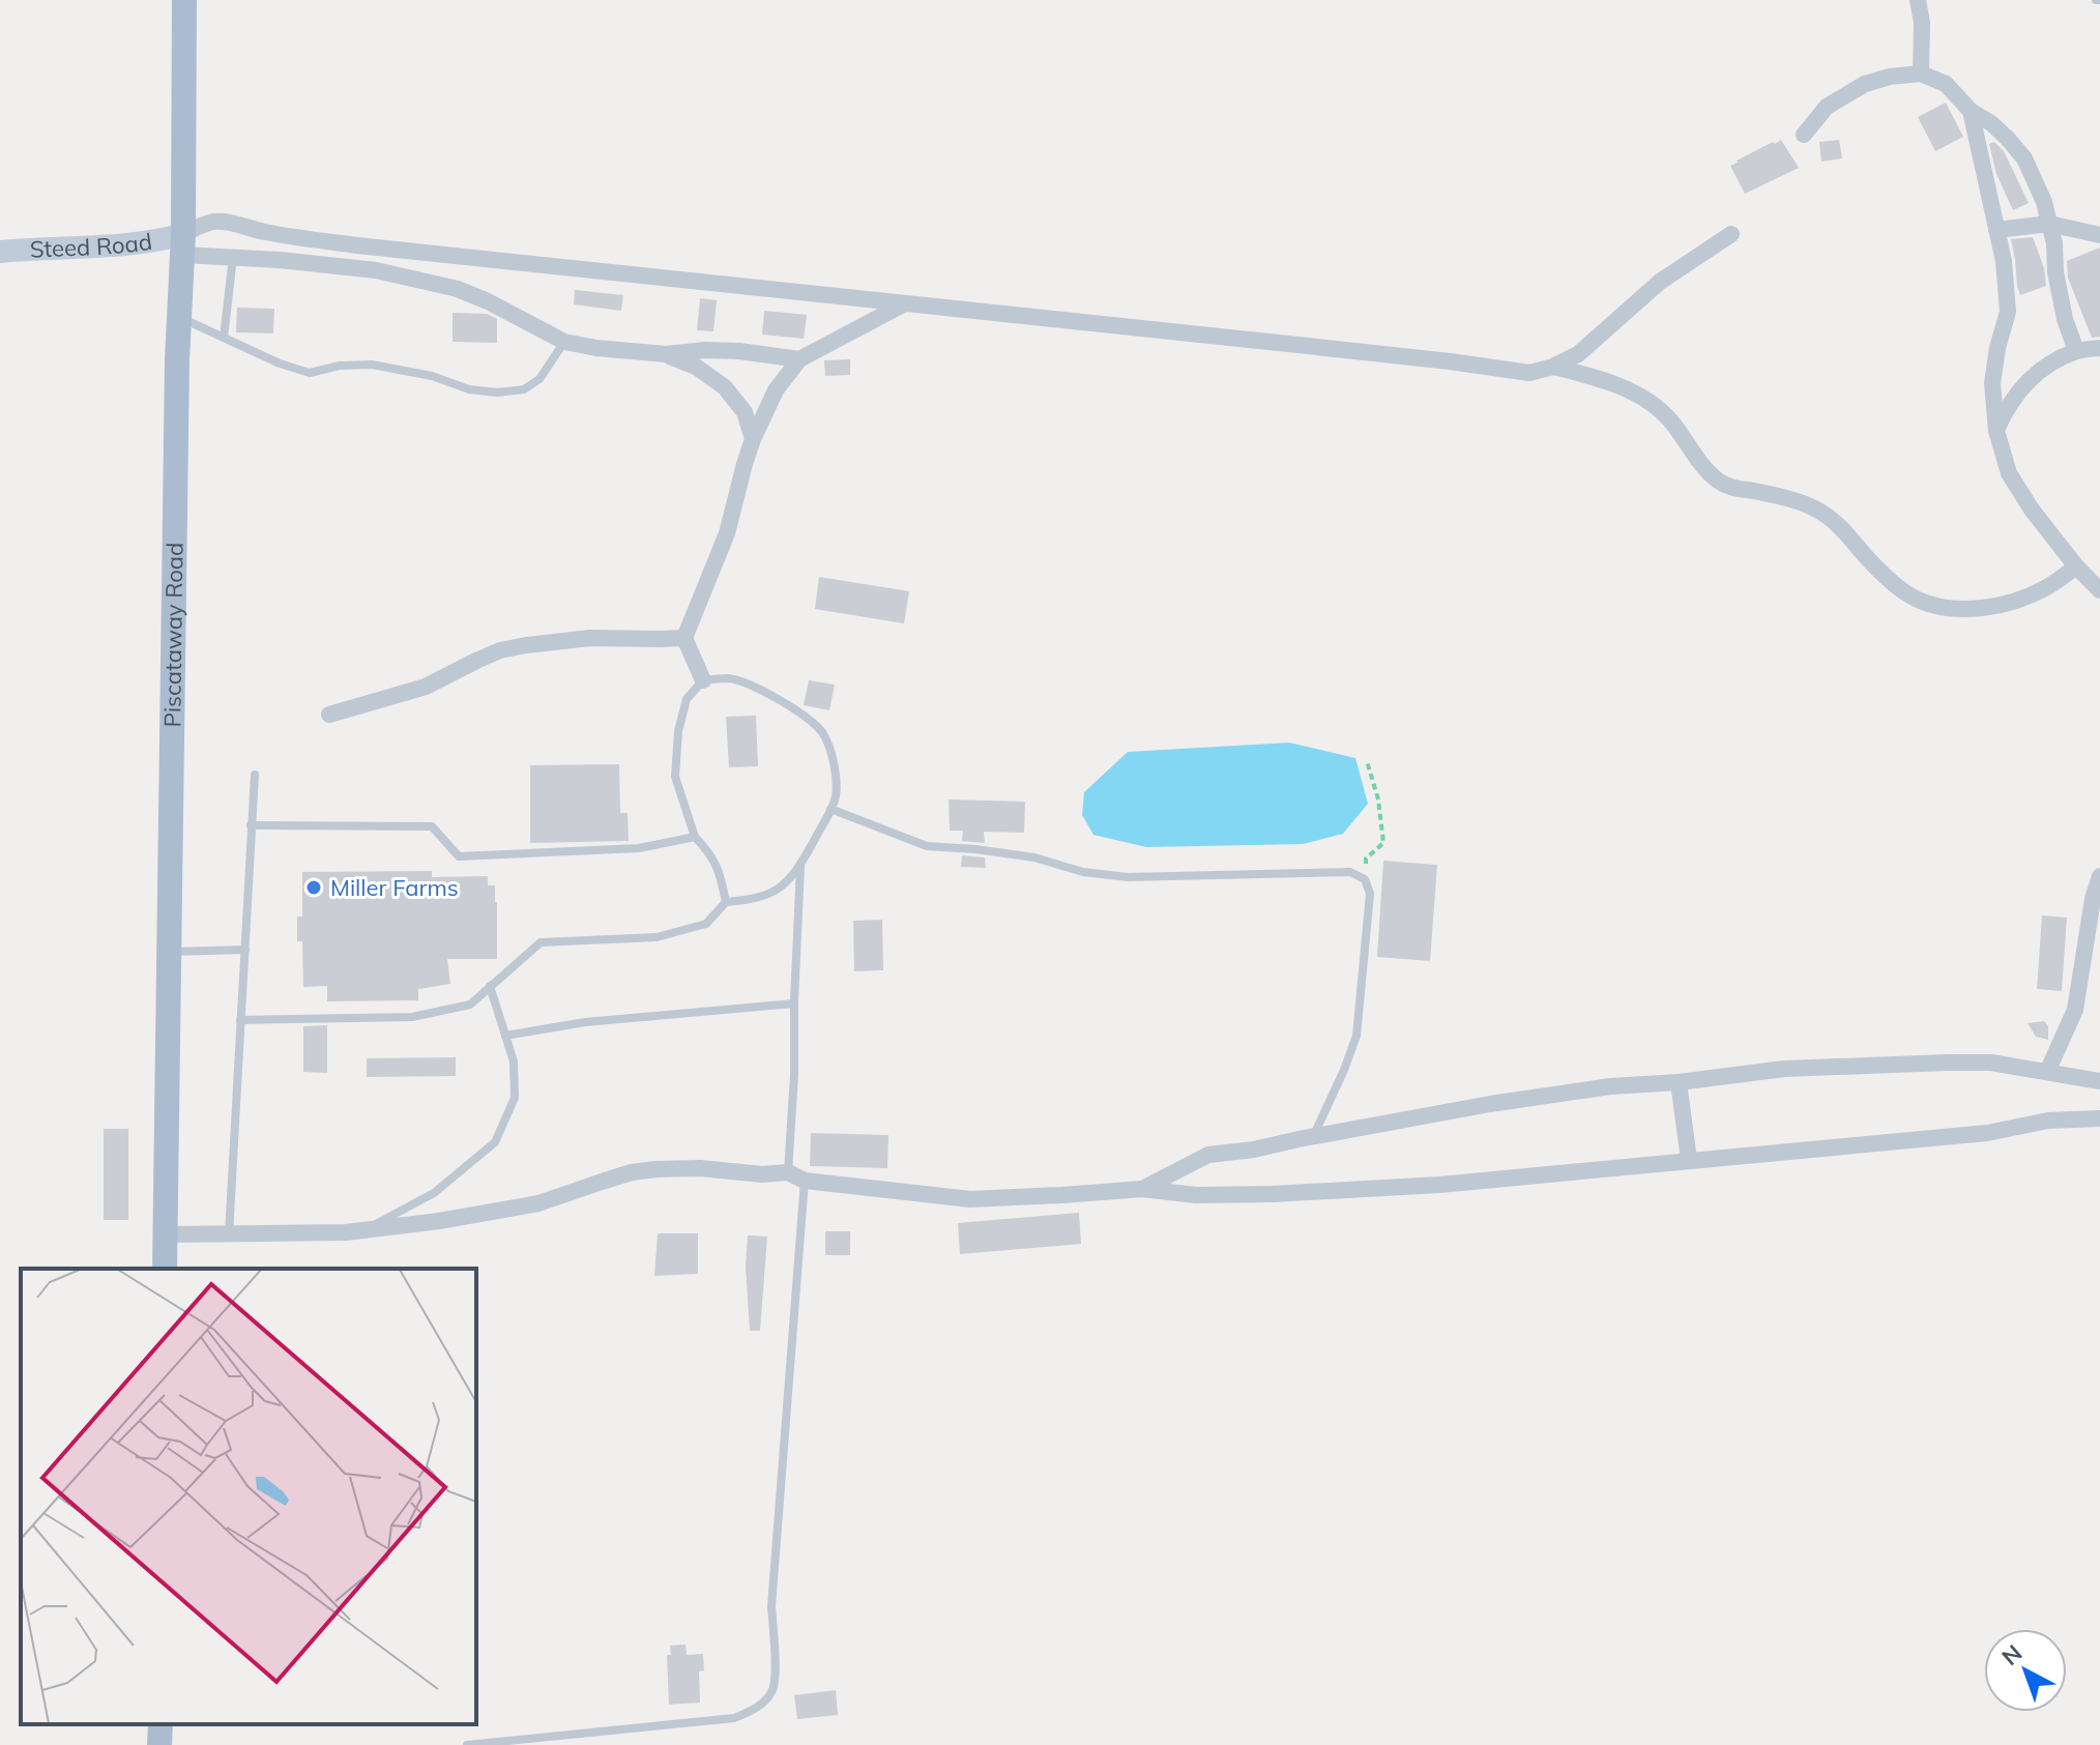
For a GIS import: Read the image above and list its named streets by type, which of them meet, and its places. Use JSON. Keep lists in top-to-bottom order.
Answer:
{
  "streets": {
    "main road": ["Piscataway Road"],
    "street": ["Steed Road"]
  },
  "crossings": [
    ["Steed Road", "Piscataway Road"]
  ],
  "places": ["Miller Farms"],
  "north": "top left"
}
